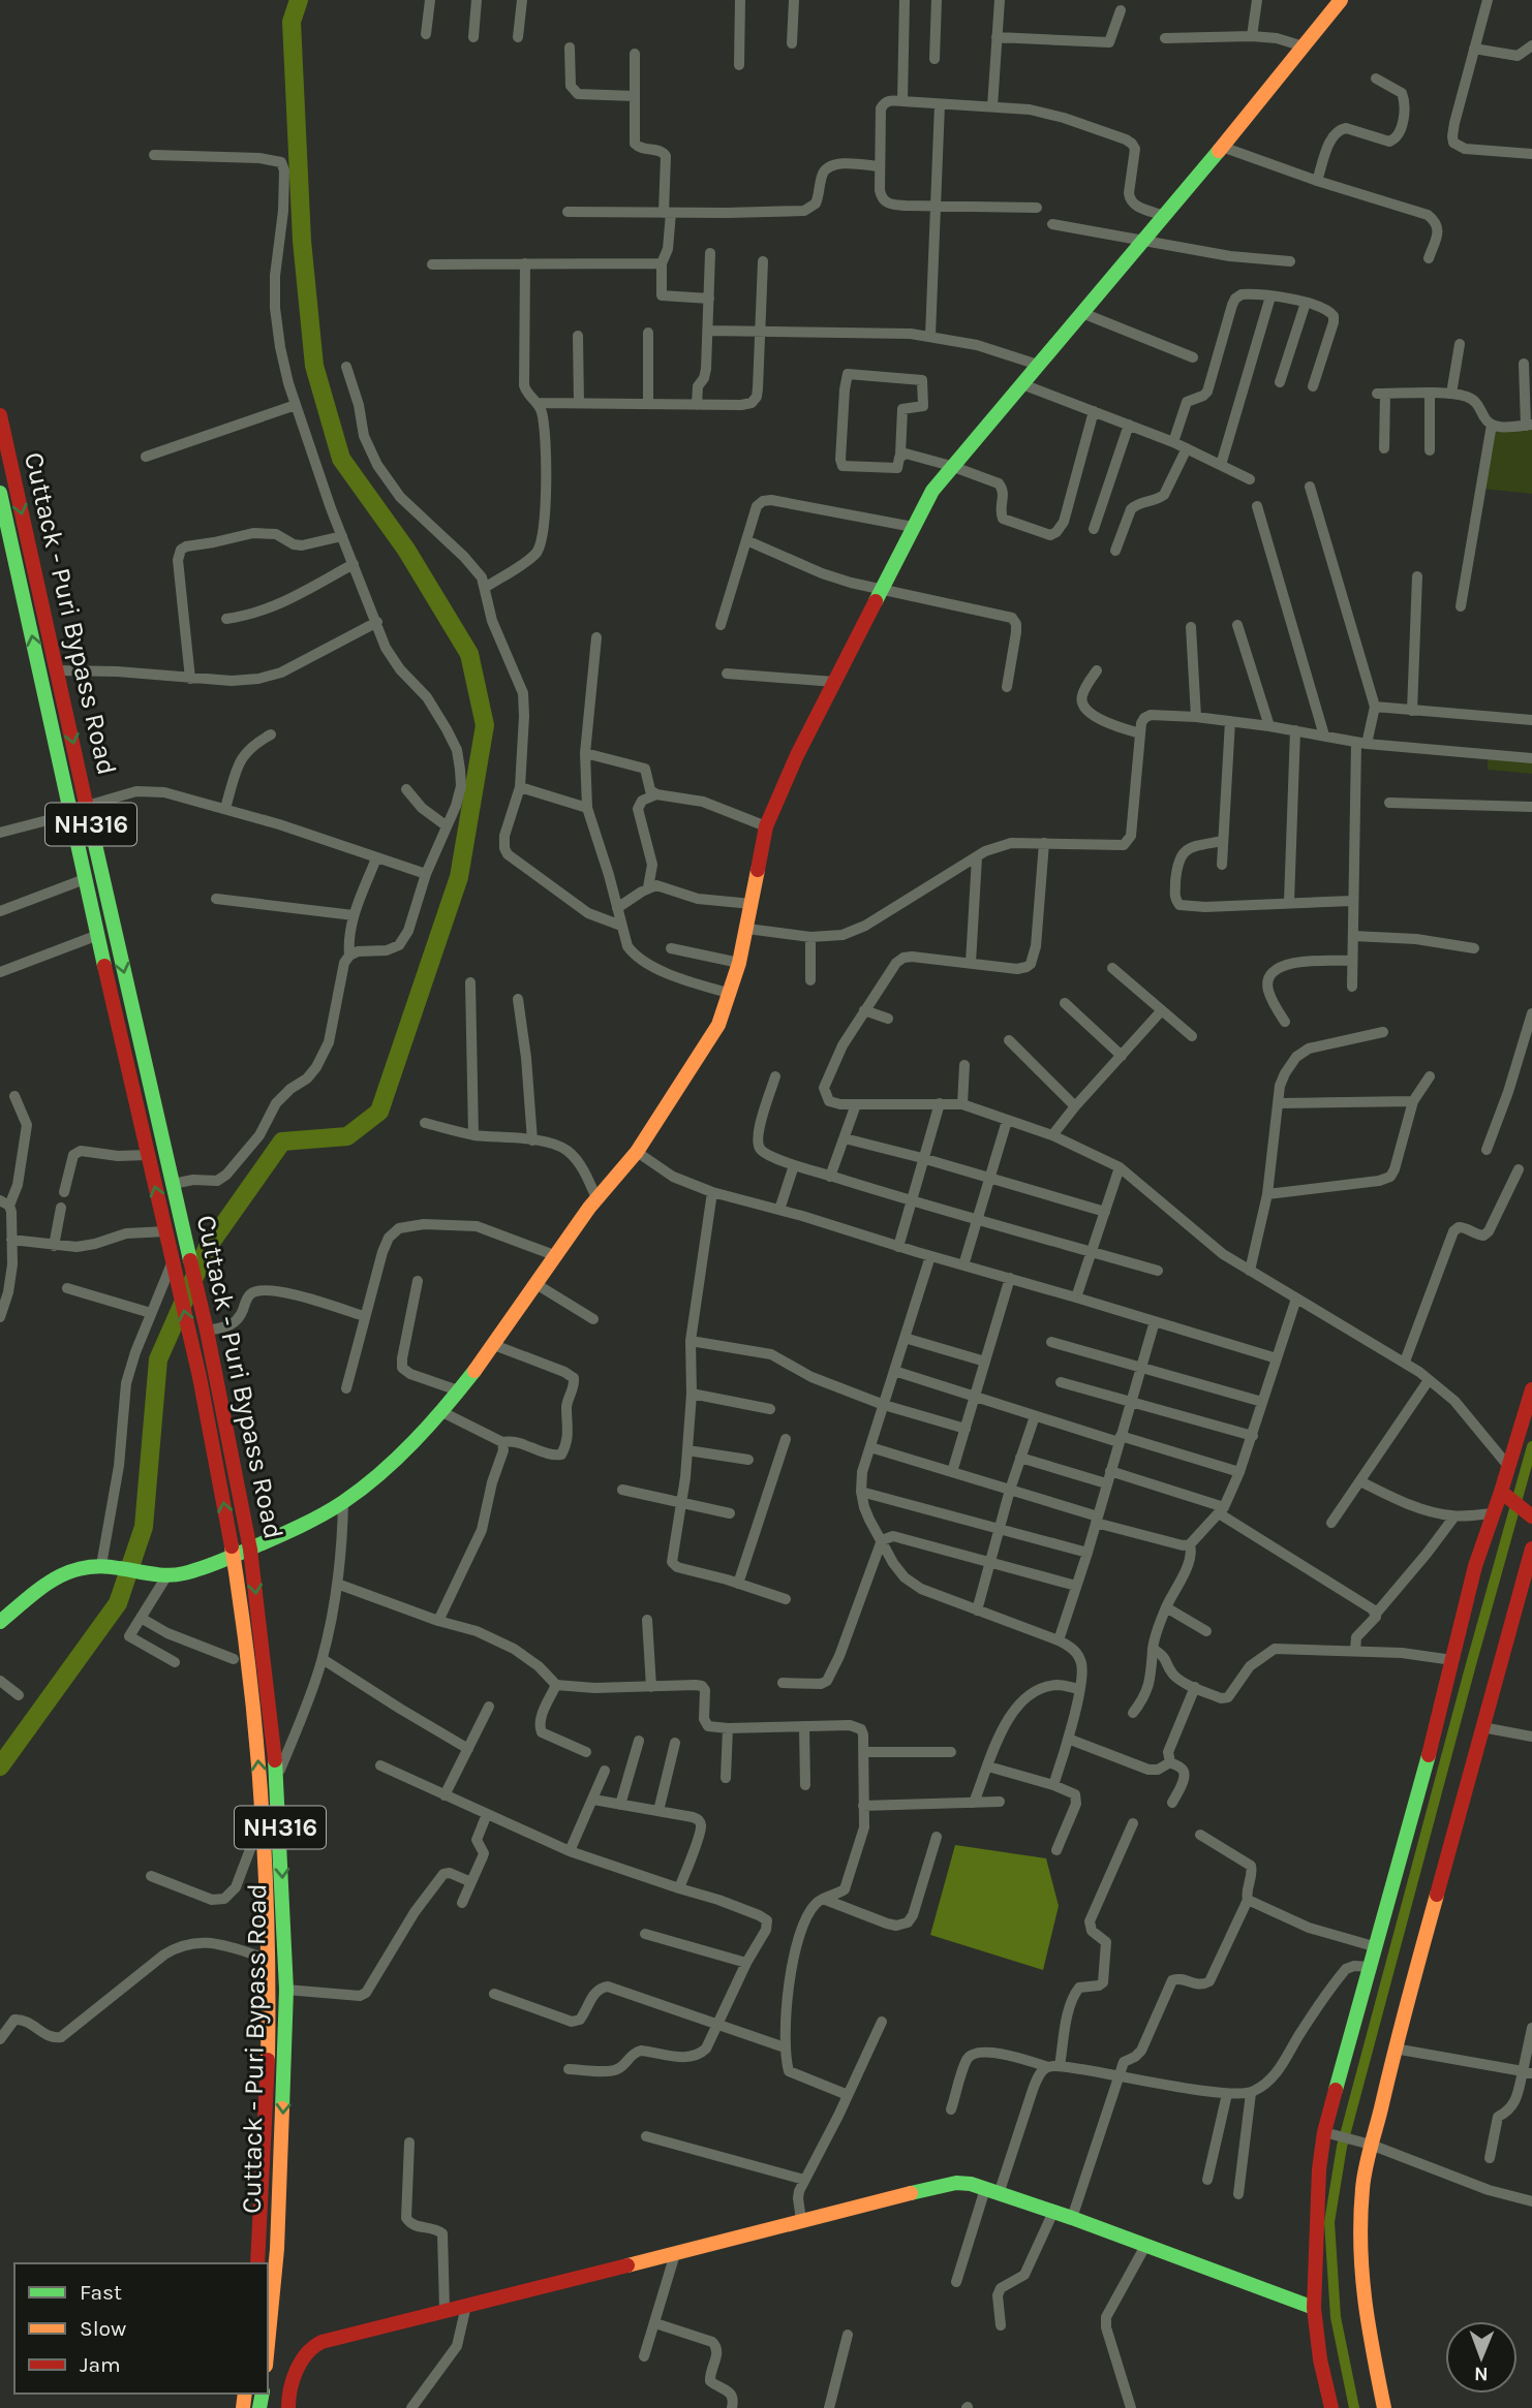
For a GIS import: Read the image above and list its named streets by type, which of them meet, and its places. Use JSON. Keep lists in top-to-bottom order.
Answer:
{
  "streets": {
    "main road": ["Cuttack - Puri Bypass Road", "NH316"]
  },
  "legend": ["Fast", "Slow", "Jam"],
  "north": "bottom"
}
